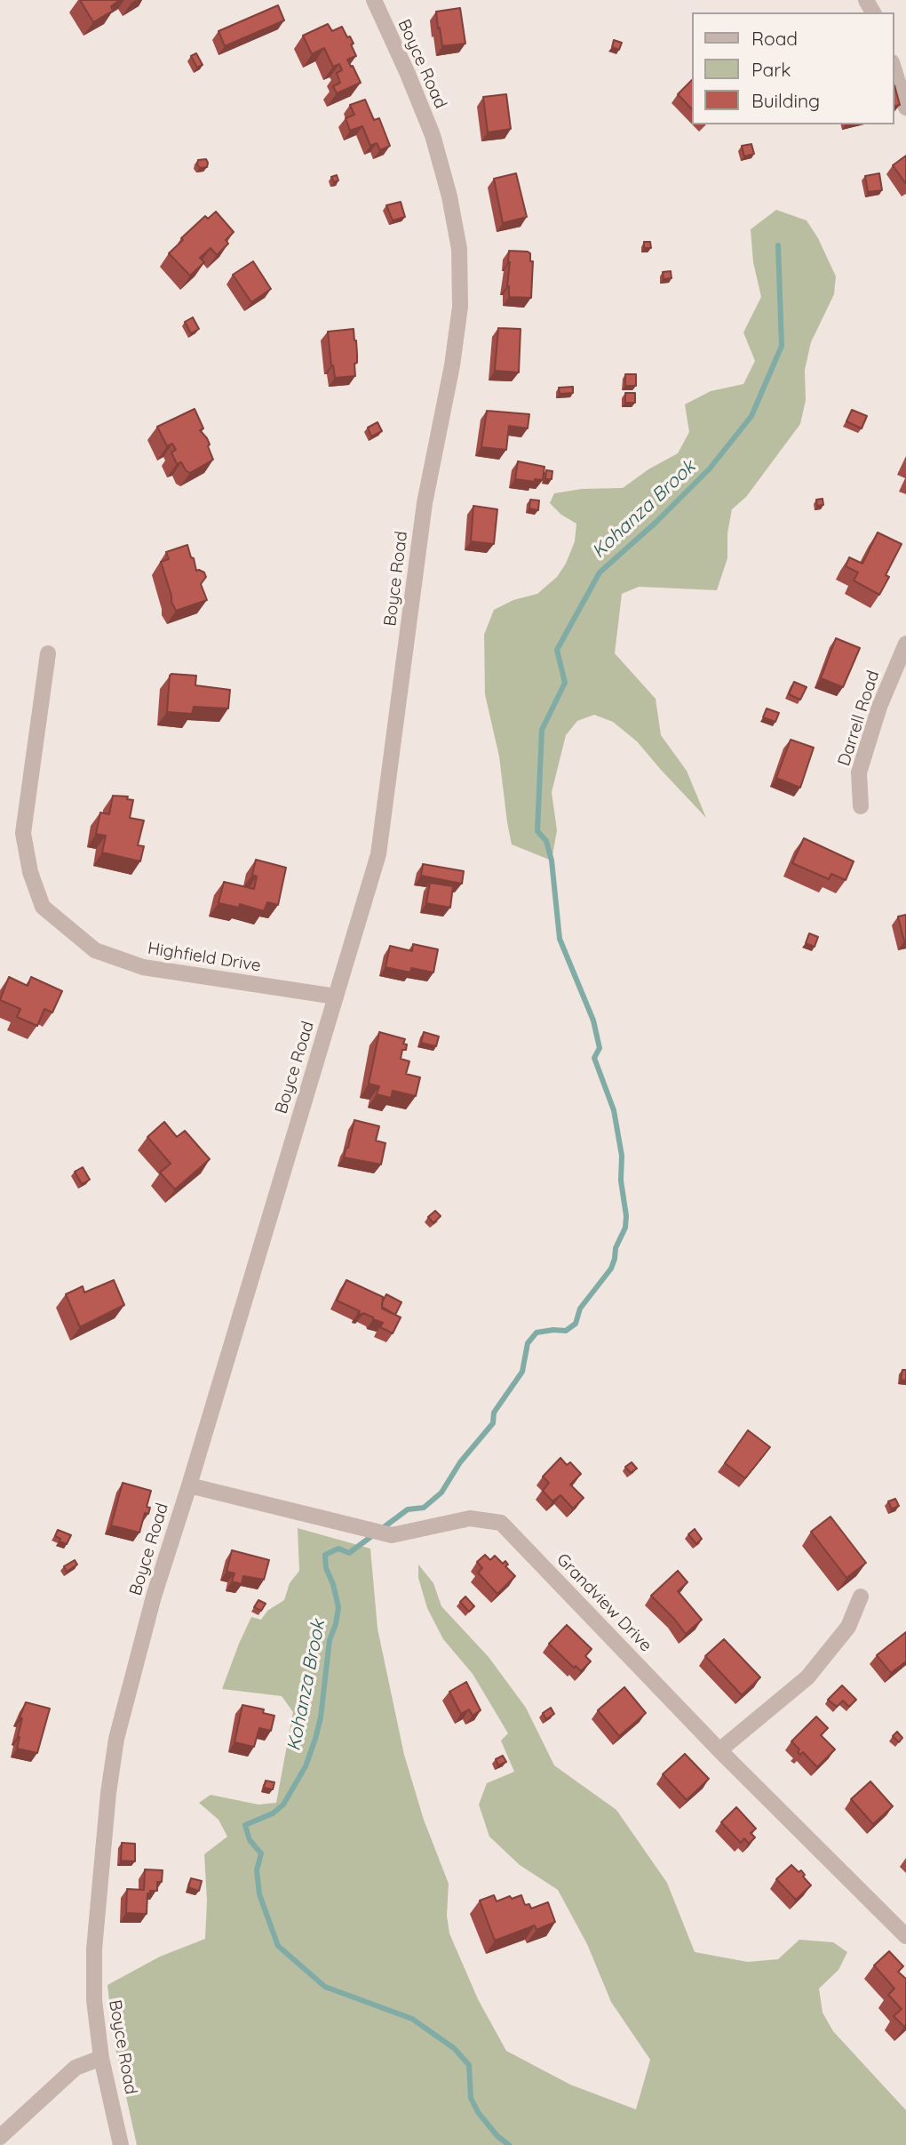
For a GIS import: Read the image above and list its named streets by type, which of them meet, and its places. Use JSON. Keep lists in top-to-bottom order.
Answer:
{
  "streets": {
    "street": [
      "Boyce Road",
      "Darrell Road",
      "Highfield Drive",
      "Grandview Drive"
    ]
  },
  "crossings": [
    ["Boyce Road", "Highfield Drive"],
    ["Boyce Road", "Grandview Drive"]
  ],
  "water": ["Kohanza Brook"],
  "legend": ["Road", "Park", "Building"]
}
